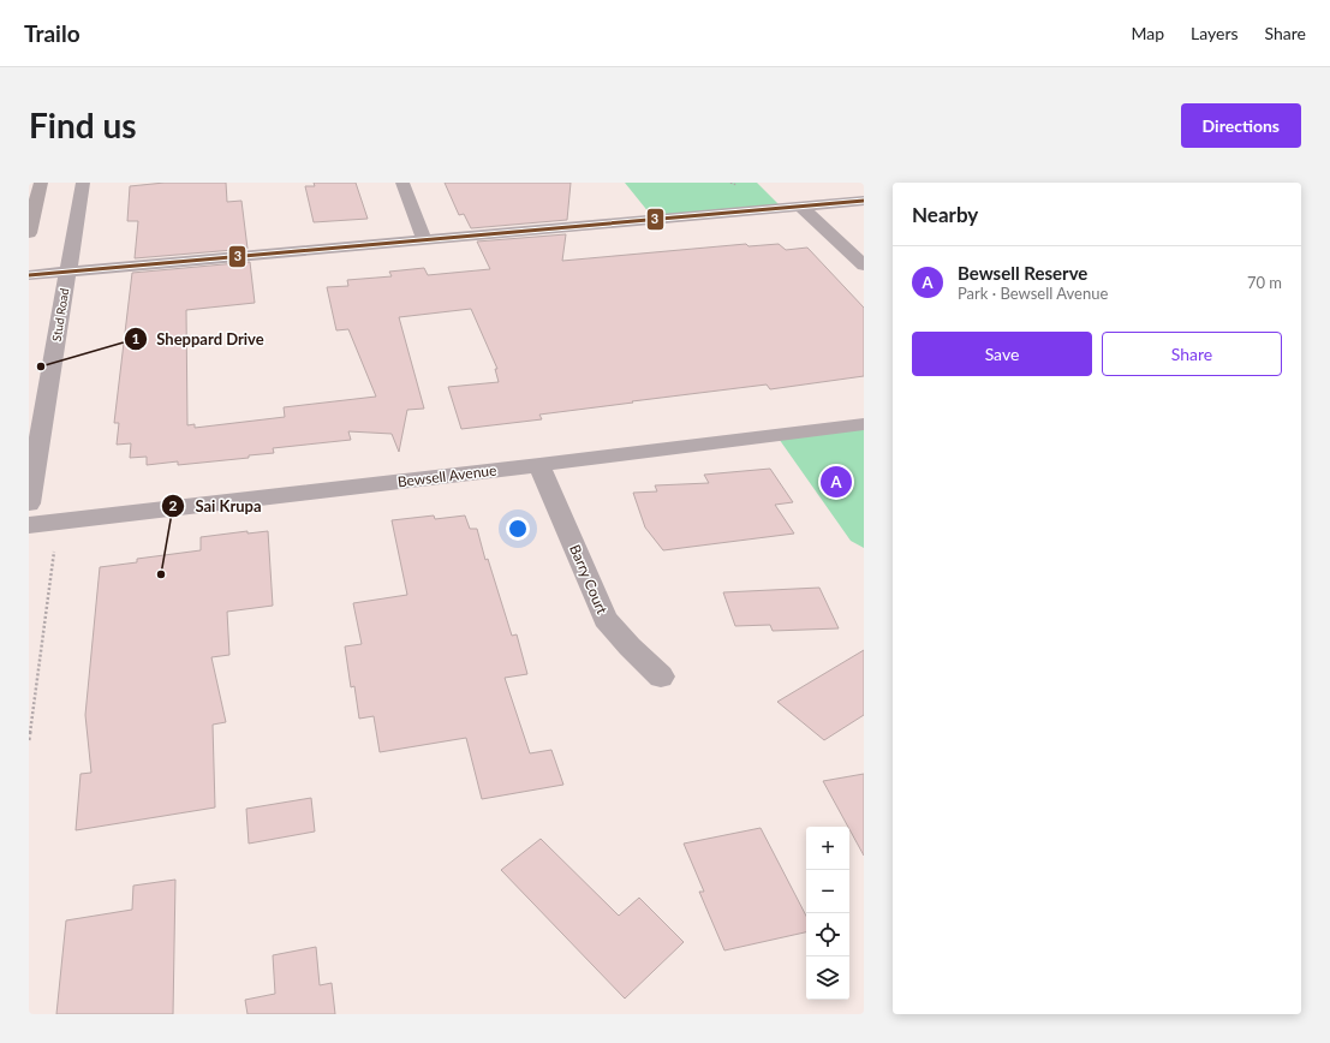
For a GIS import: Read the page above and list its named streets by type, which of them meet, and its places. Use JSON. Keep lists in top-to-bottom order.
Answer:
{
  "streets": {
    "street": ["Stud Road", "Bewsell Avenue", "Barry Court"]
  },
  "crossings": [
    ["Bewsell Avenue", "Barry Court"]
  ],
  "places": ["Sheppard Drive", "Sai Krupa"],
  "lines": ["transit line 3"],
  "page": {
    "header": "Trailo",
    "nav": ["Map", "Layers", "Share"],
    "buttons": [
      "Directions",
      ["Save", "Share"]
    ],
    "title": "Find us",
    "heading": "Nearby",
    "list": [
      {
        "mark": "A",
        "name": "Bewsell Reserve",
        "note": "Park · Bewsell Avenue",
        "value": "70 m"
      }
    ],
    "pins": "A",
    "map_buttons": ["+", "−"]
  }
}
